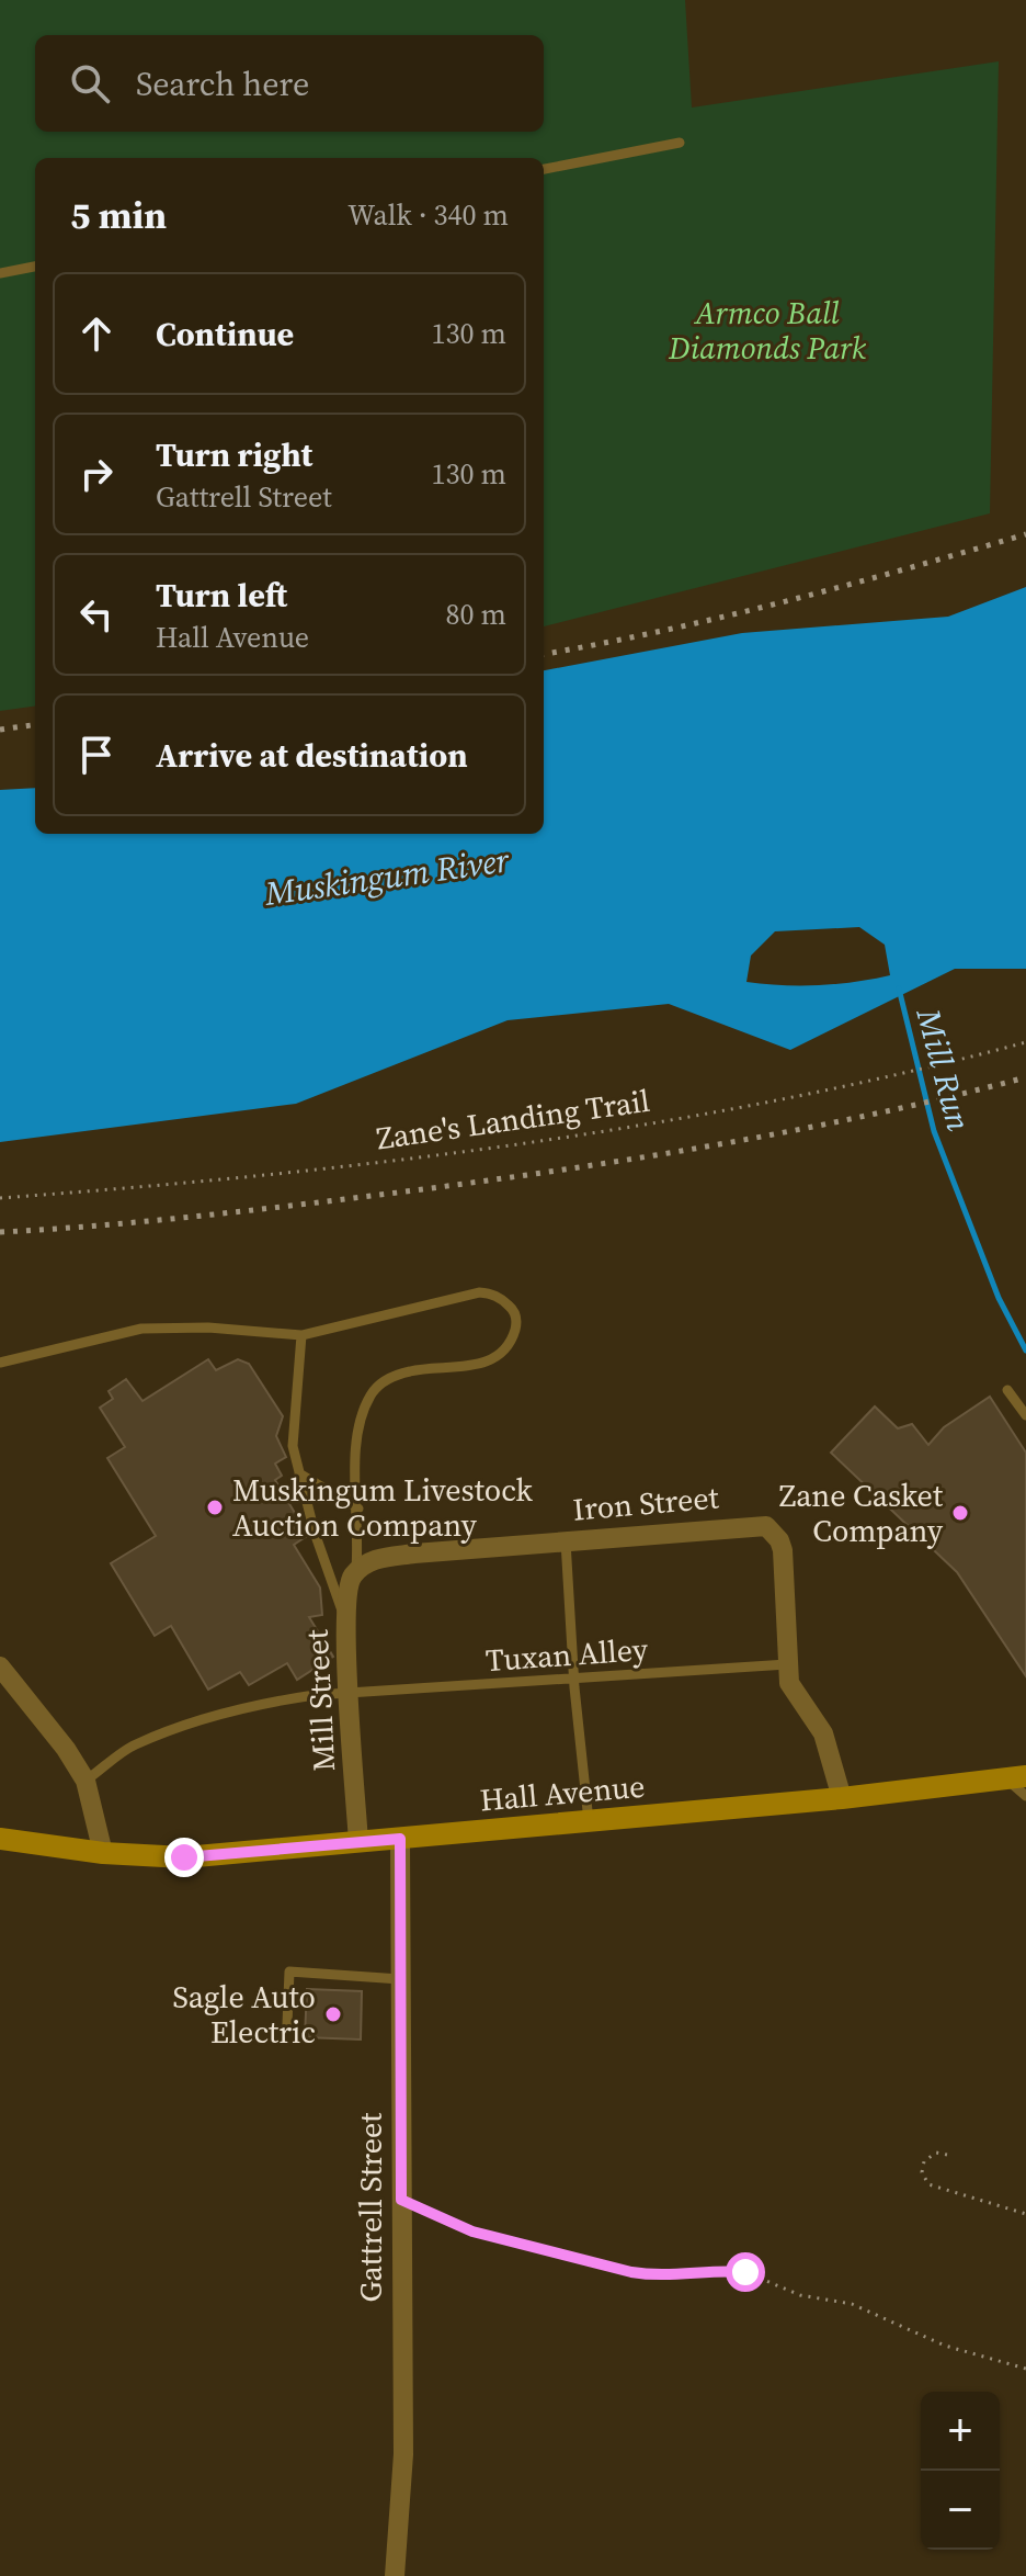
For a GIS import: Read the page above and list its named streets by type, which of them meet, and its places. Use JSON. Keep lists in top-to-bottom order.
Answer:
{
  "streets": {
    "main road": ["Hall Avenue"],
    "street": ["Iron Street", "Mill Street", "Gattrell Street"],
    "lane": ["Tuxan Alley"],
    "path": ["Zane's Landing Trail"]
  },
  "crossings": [
    ["Iron Street", "Tuxan Alley"],
    ["Iron Street", "Mill Street"],
    ["Tuxan Alley", "Mill Street"],
    ["Mill Street", "Hall Avenue"],
    ["Hall Avenue", "Gattrell Street"]
  ],
  "water": ["Muskingum River", "Mill Run"],
  "parks": ["Armco Ball Diamonds Park"],
  "places": ["Muskingum Livestock Auction Company", "Zane Casket Company", "Sagle Auto Electric"],
  "page": {
    "search": "Search here",
    "heading": ["5 min", "Walk · 340 m"],
    "list": [
      ["Continue", "130 m"],
      ["Turn right", "Gattrell Street", "130 m"],
      ["Turn left", "Hall Avenue", "80 m"],
      "Arrive at destination"
    ],
    "map_buttons": ["+", "−"]
  }
}
